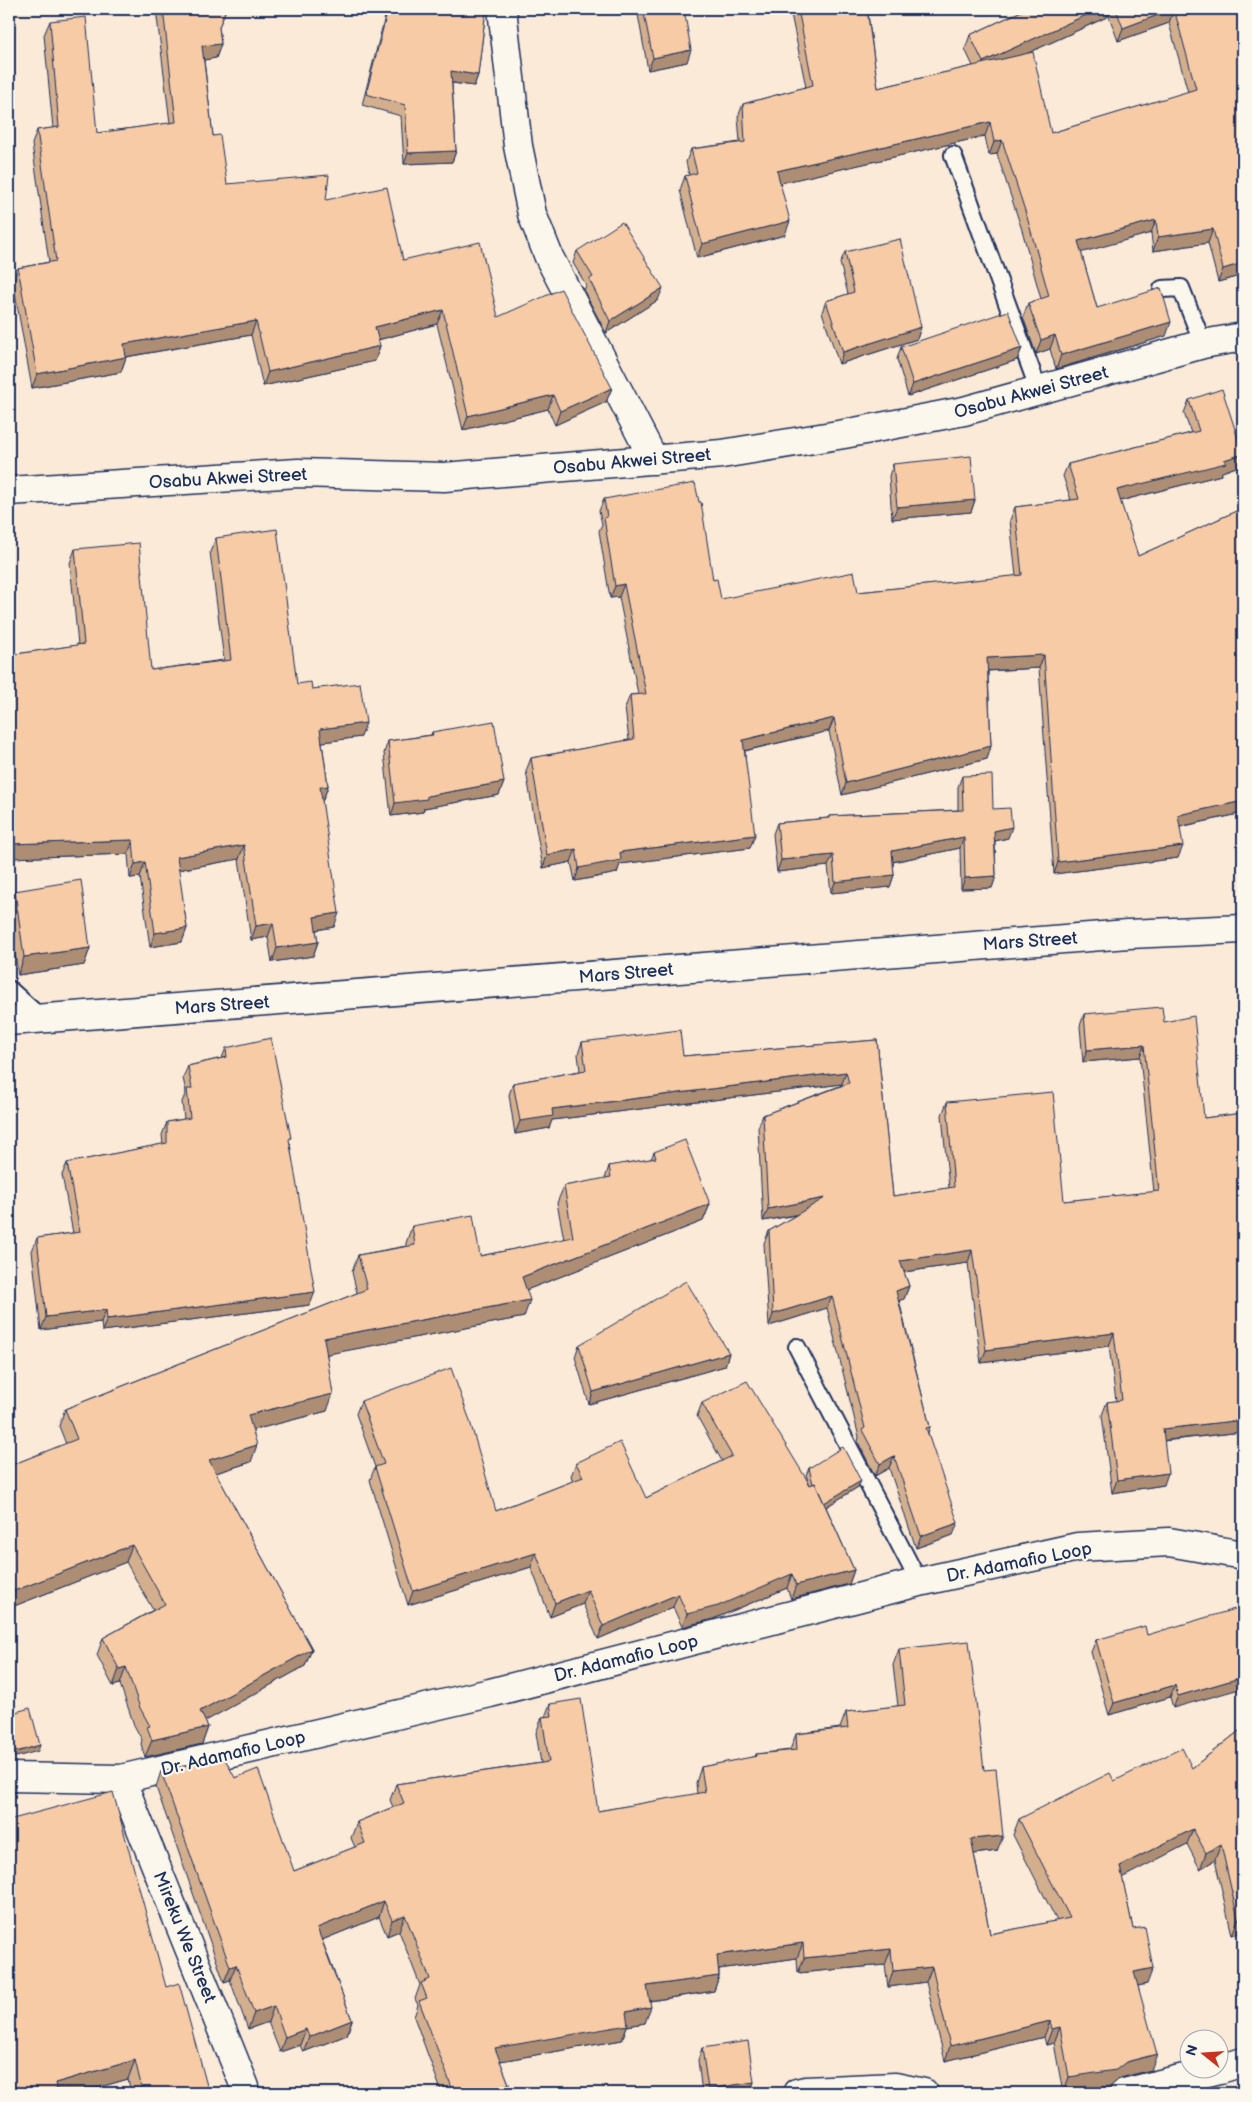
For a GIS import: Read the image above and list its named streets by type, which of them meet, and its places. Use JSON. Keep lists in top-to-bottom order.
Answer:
{
  "streets": {
    "street": [
      "Osabu Akwei Street",
      "Mars Street",
      "Dr. Adamafio Loop",
      "Mireku We Street"
    ]
  },
  "crossings": [
    ["Dr. Adamafio Loop", "Mireku We Street"]
  ],
  "north": "left"
}
